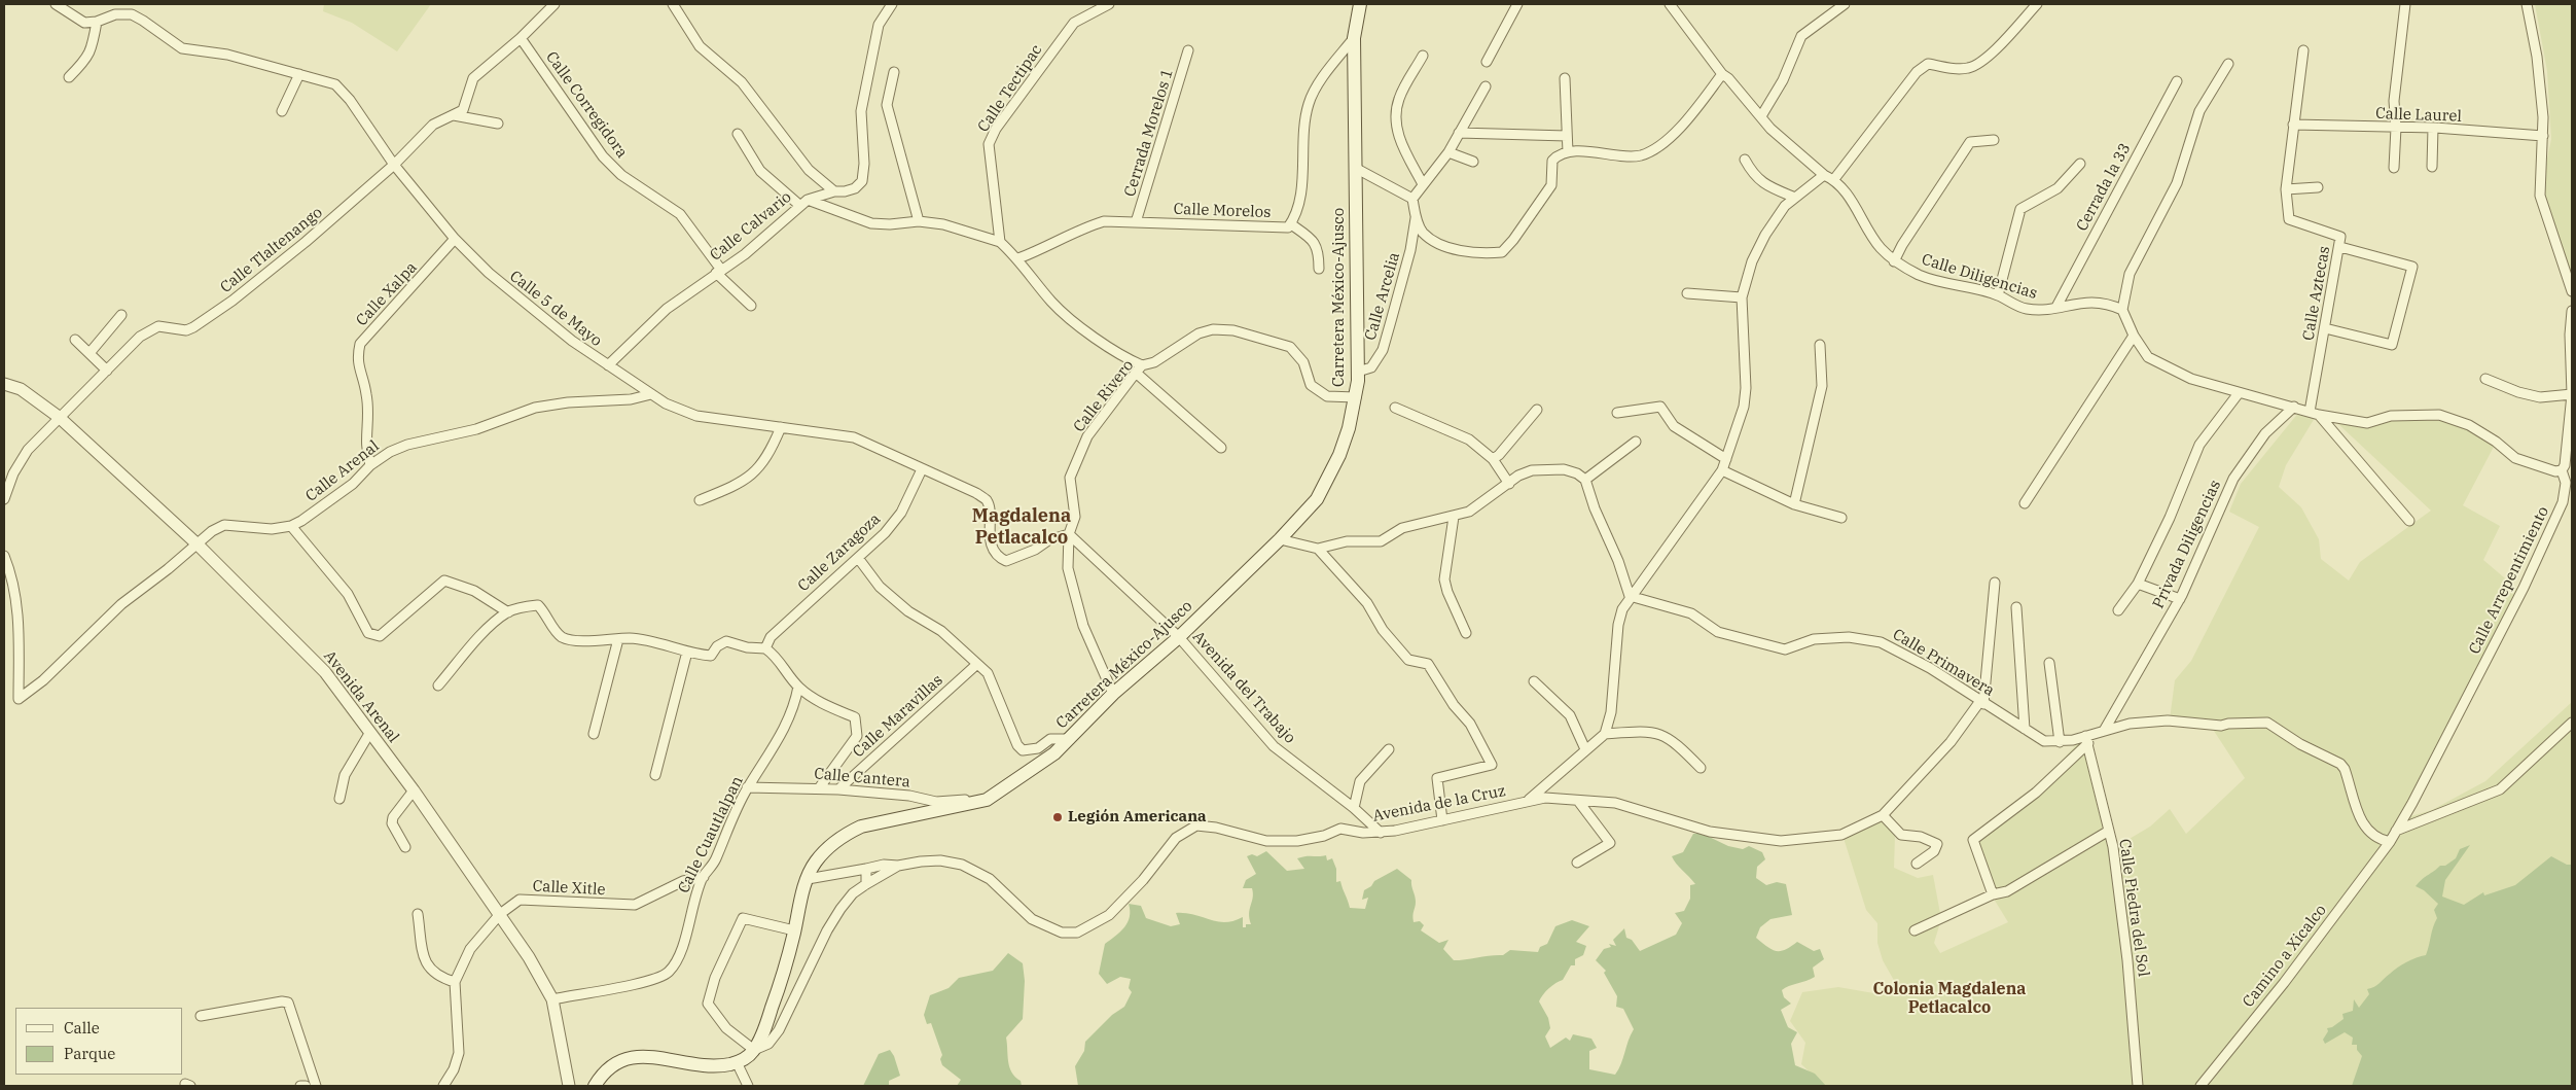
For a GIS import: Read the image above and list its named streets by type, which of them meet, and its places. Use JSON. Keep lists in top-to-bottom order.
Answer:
{
  "streets": {
    "main road": ["Carretera México-Ajusco"],
    "street": [
      "Calle Tectipac",
      "Calle Corregidora",
      "Calle Laurel",
      "Cerrada Morelos 1",
      "Cerrada la 33",
      "Calle Morelos",
      "Calle Calvario",
      "Calle Tlaltenango",
      "Calle Diligencias",
      "Calle Aztecas",
      "Calle Xalpa",
      "Calle Arcelia",
      "Calle 5 de Mayo",
      "Calle Rivero",
      "Calle Arenal",
      "Privada Diligencias",
      "Calle Zaragoza",
      "Calle Arrepentimiento",
      "Calle Primavera",
      "Avenida del Trabajo",
      "Avenida Arenal",
      "Calle Maravillas",
      "Calle Cantera",
      "Avenida de la Cruz",
      "Calle Cuautlalpan",
      "Calle Xitle",
      "Calle Piedra del Sol",
      "Camino a Xicalco"
    ]
  },
  "crossings": [
    ["Calle Tectipac", "Calle Calvario"],
    ["Calle Corregidora", "Calle Calvario"],
    ["Calle Corregidora", "Calle Tlaltenango"],
    ["Calle Laurel", "Calle Aztecas"],
    ["Cerrada Morelos 1", "Calle Morelos"],
    ["Cerrada la 33", "Calle Diligencias"],
    ["Calle Morelos", "Carretera México-Ajusco"],
    ["Calle Calvario", "Calle 5 de Mayo"],
    ["Calle Tlaltenango", "Calle 5 de Mayo"],
    ["Calle Tlaltenango", "Avenida Arenal"],
    ["Calle Xalpa", "Calle 5 de Mayo"],
    ["Calle Xalpa", "Calle Arenal"],
    ["Calle Arcelia", "Carretera México-Ajusco"],
    ["Carretera México-Ajusco", "Calle Rivero"],
    ["Carretera México-Ajusco", "Avenida del Trabajo"],
    ["Carretera México-Ajusco", "Calle Cantera"],
    ["Carretera México-Ajusco", "Avenida de la Cruz"],
    ["Calle 5 de Mayo", "Calle Rivero"],
    ["Calle 5 de Mayo", "Calle Arenal"],
    ["Calle 5 de Mayo", "Calle Zaragoza"],
    ["Calle 5 de Mayo", "Avenida del Trabajo"],
    ["Calle Rivero", "Avenida del Trabajo"],
    ["Calle Arenal", "Avenida Arenal"],
    ["Privada Diligencias", "Calle Primavera"],
    ["Calle Arrepentimiento", "Calle Primavera"],
    ["Calle Arrepentimiento", "Camino a Xicalco"],
    ["Calle Primavera", "Avenida de la Cruz"],
    ["Calle Primavera", "Calle Piedra del Sol"],
    ["Calle Primavera", "Camino a Xicalco"],
    ["Avenida del Trabajo", "Avenida de la Cruz"],
    ["Avenida Arenal", "Calle Cuautlalpan"],
    ["Avenida Arenal", "Calle Xitle"],
    ["Calle Maravillas", "Calle Cantera"],
    ["Calle Cantera", "Calle Cuautlalpan"],
    ["Calle Cuautlalpan", "Calle Xitle"]
  ],
  "districts": ["Magdalena Petlacalco", "Colonia Magdalena Petlacalco"],
  "places": ["Legión Americana"],
  "legend": ["Calle", "Parque"]
}
